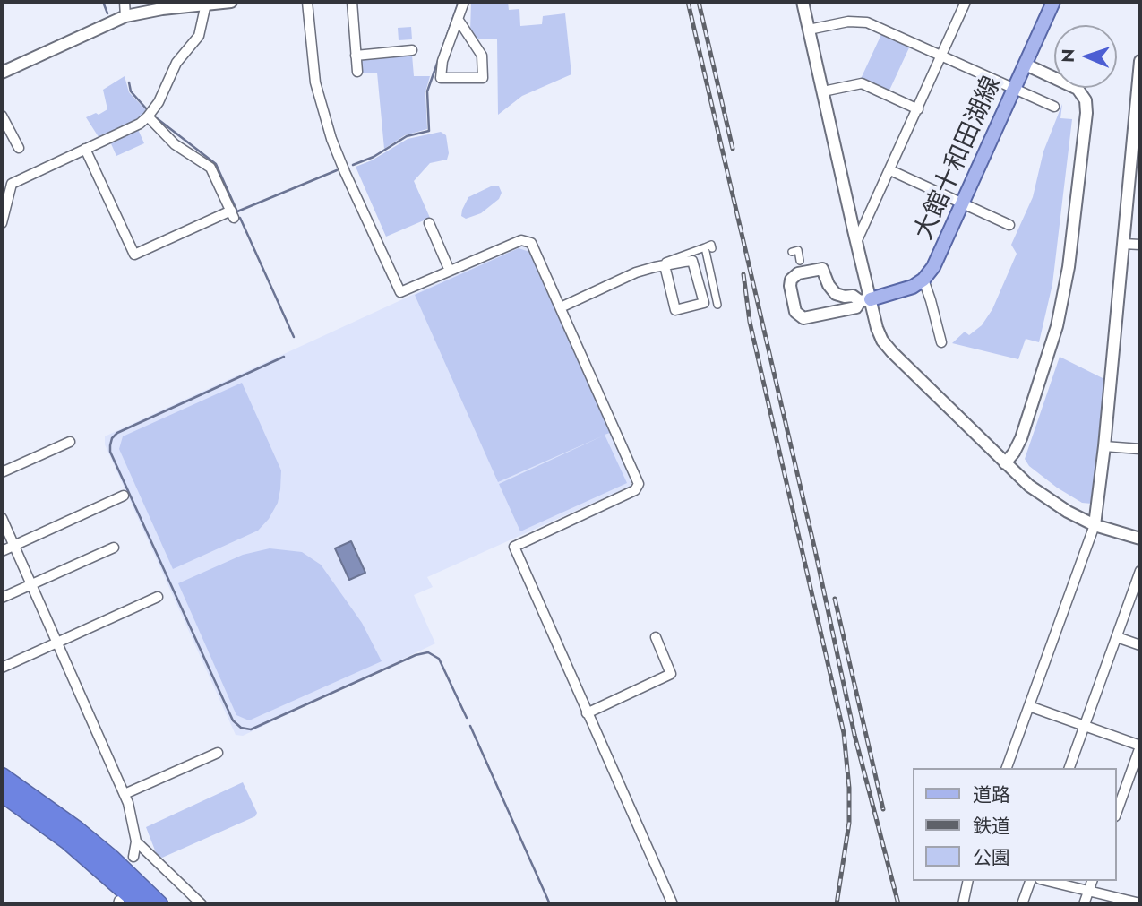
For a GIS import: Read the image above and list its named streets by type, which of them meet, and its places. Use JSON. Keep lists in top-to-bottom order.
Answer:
{
  "streets": {
    "main road": ["大館十和田湖線"]
  },
  "legend": ["道路", "鉄道", "公園"],
  "north": "left"
}
